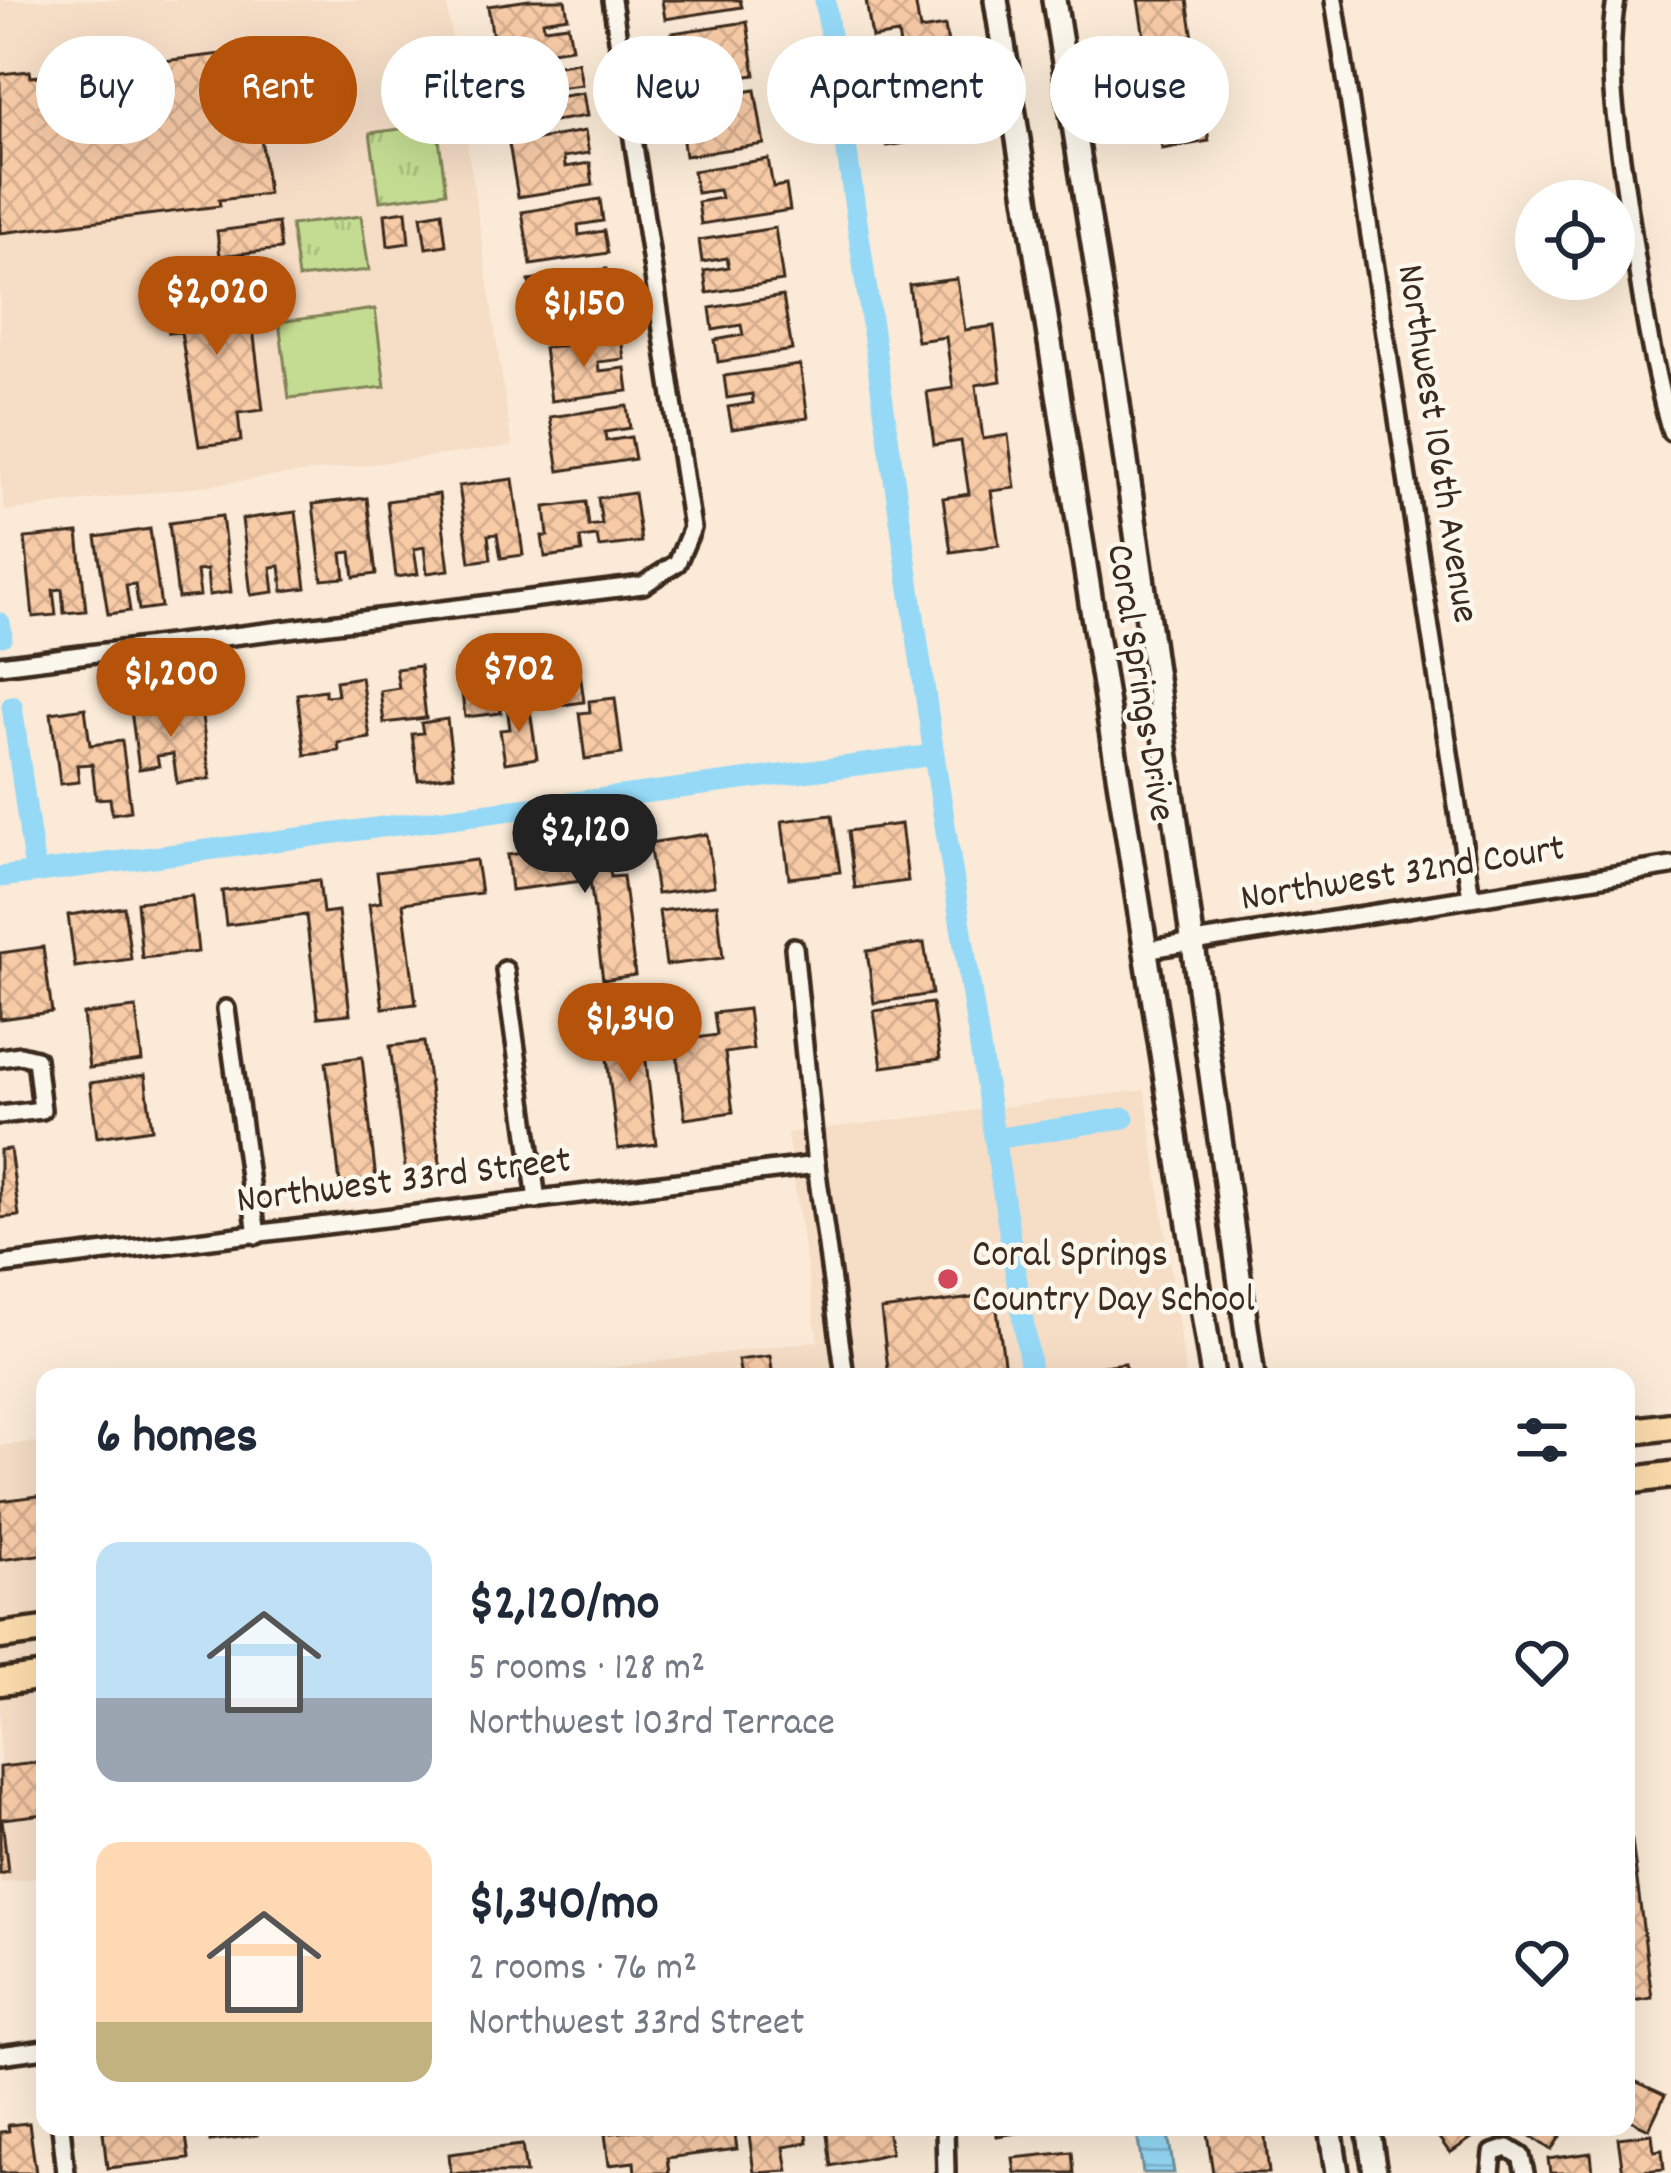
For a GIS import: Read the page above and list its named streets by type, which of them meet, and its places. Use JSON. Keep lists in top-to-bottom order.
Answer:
{
  "streets": {
    "main road": ["Coral Springs Drive"],
    "street": ["Northwest 106th Avenue", "Northwest 32nd Court", "Northwest 33rd Street"]
  },
  "crossings": [
    ["Northwest 106th Avenue", "Northwest 32nd Court"],
    ["Coral Springs Drive", "Northwest 32nd Court"]
  ],
  "places": ["Coral Springs Country Day School"],
  "page": {
    "chip": [
      "Buy",
      "Rent",
      "Filters",
      "New",
      "Apartment",
      "House"
    ],
    "price": [
      "$2,020",
      "$1,150",
      "$702",
      "$1,200",
      "$2,120",
      "$1,340"
    ],
    "heading": "6 homes",
    "list": [
      {
        "name": "$2,120/mo",
        "note": "5 rooms · 128 m² · Northwest 103rd Terrace"
      },
      {
        "name": "$1,340/mo",
        "note": "2 rooms · 76 m² · Northwest 33rd Street"
      }
    ]
  }
}
